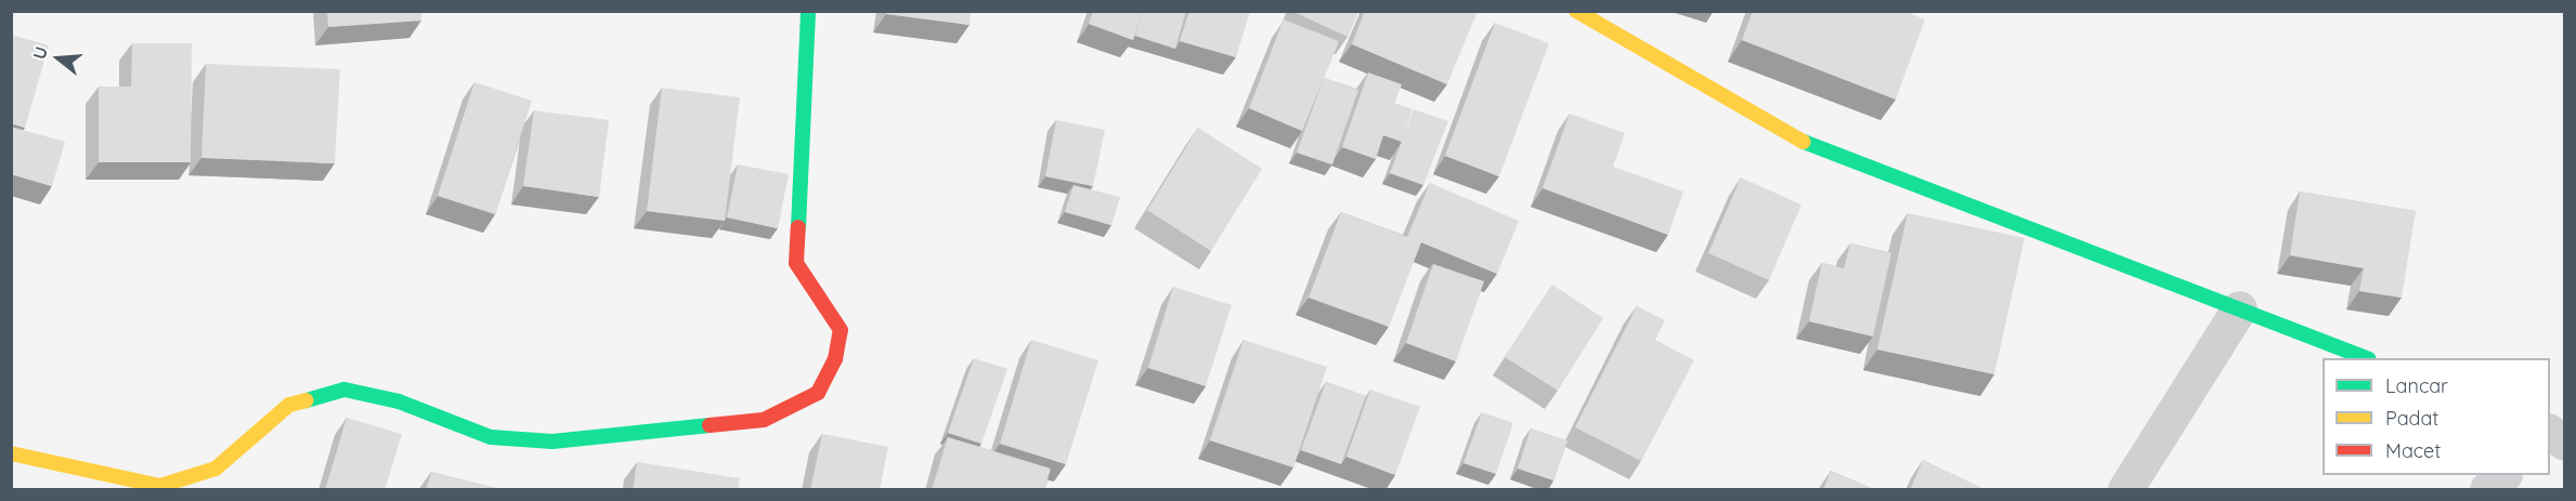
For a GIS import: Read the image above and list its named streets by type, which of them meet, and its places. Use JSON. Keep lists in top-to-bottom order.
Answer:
{
  "legend": ["Lancar", "Padat", "Macet"],
  "north": "left"
}
